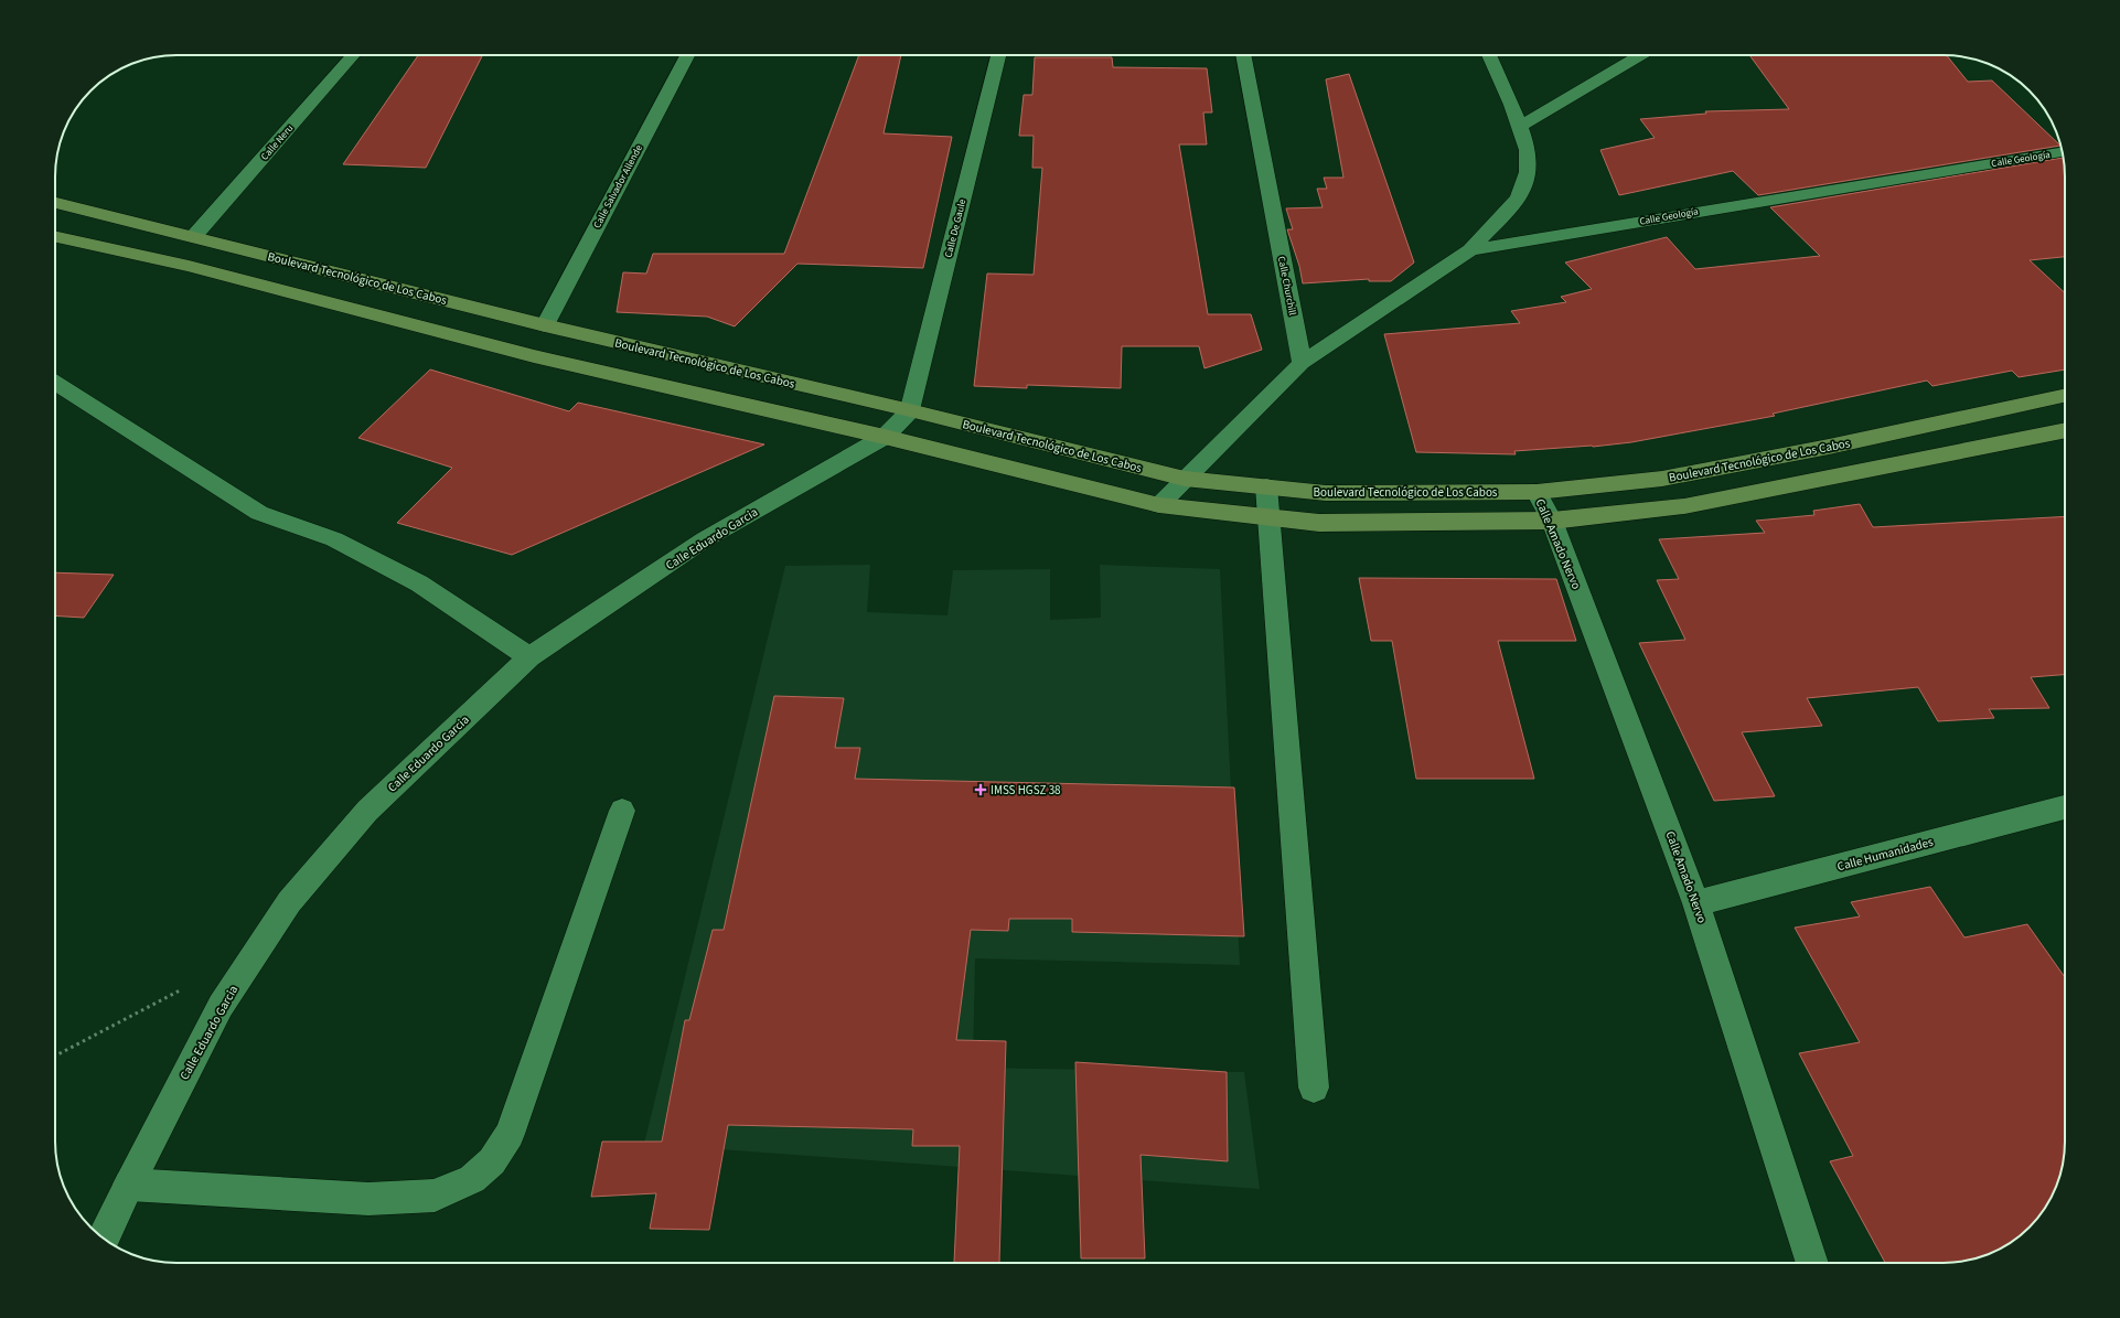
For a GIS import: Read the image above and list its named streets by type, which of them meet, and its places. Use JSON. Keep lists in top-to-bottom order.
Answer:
{
  "streets": {
    "street": [
      "Calle Neru",
      "Calle Geología",
      "Calle Salvador Allende",
      "Calle De Gaule",
      "Boulevard Tecnológico de Los Cabos",
      "Calle Churchill",
      "Calle Eduardo Garcia",
      "Calle Amado Nervo",
      "Calle Humanidades"
    ]
  },
  "crossings": [
    ["Calle Neru", "Boulevard Tecnológico de Los Cabos"],
    ["Calle Geología", "Calle Churchill"],
    ["Calle Salvador Allende", "Boulevard Tecnológico de Los Cabos"],
    ["Calle De Gaule", "Boulevard Tecnológico de Los Cabos"],
    ["Calle De Gaule", "Calle Eduardo Garcia"],
    ["Boulevard Tecnológico de Los Cabos", "Calle Eduardo Garcia"],
    ["Boulevard Tecnológico de Los Cabos", "Calle Amado Nervo"],
    ["Calle Amado Nervo", "Calle Humanidades"]
  ],
  "places": {
    "health": ["IMSS HGSZ 38"]
  }
}
